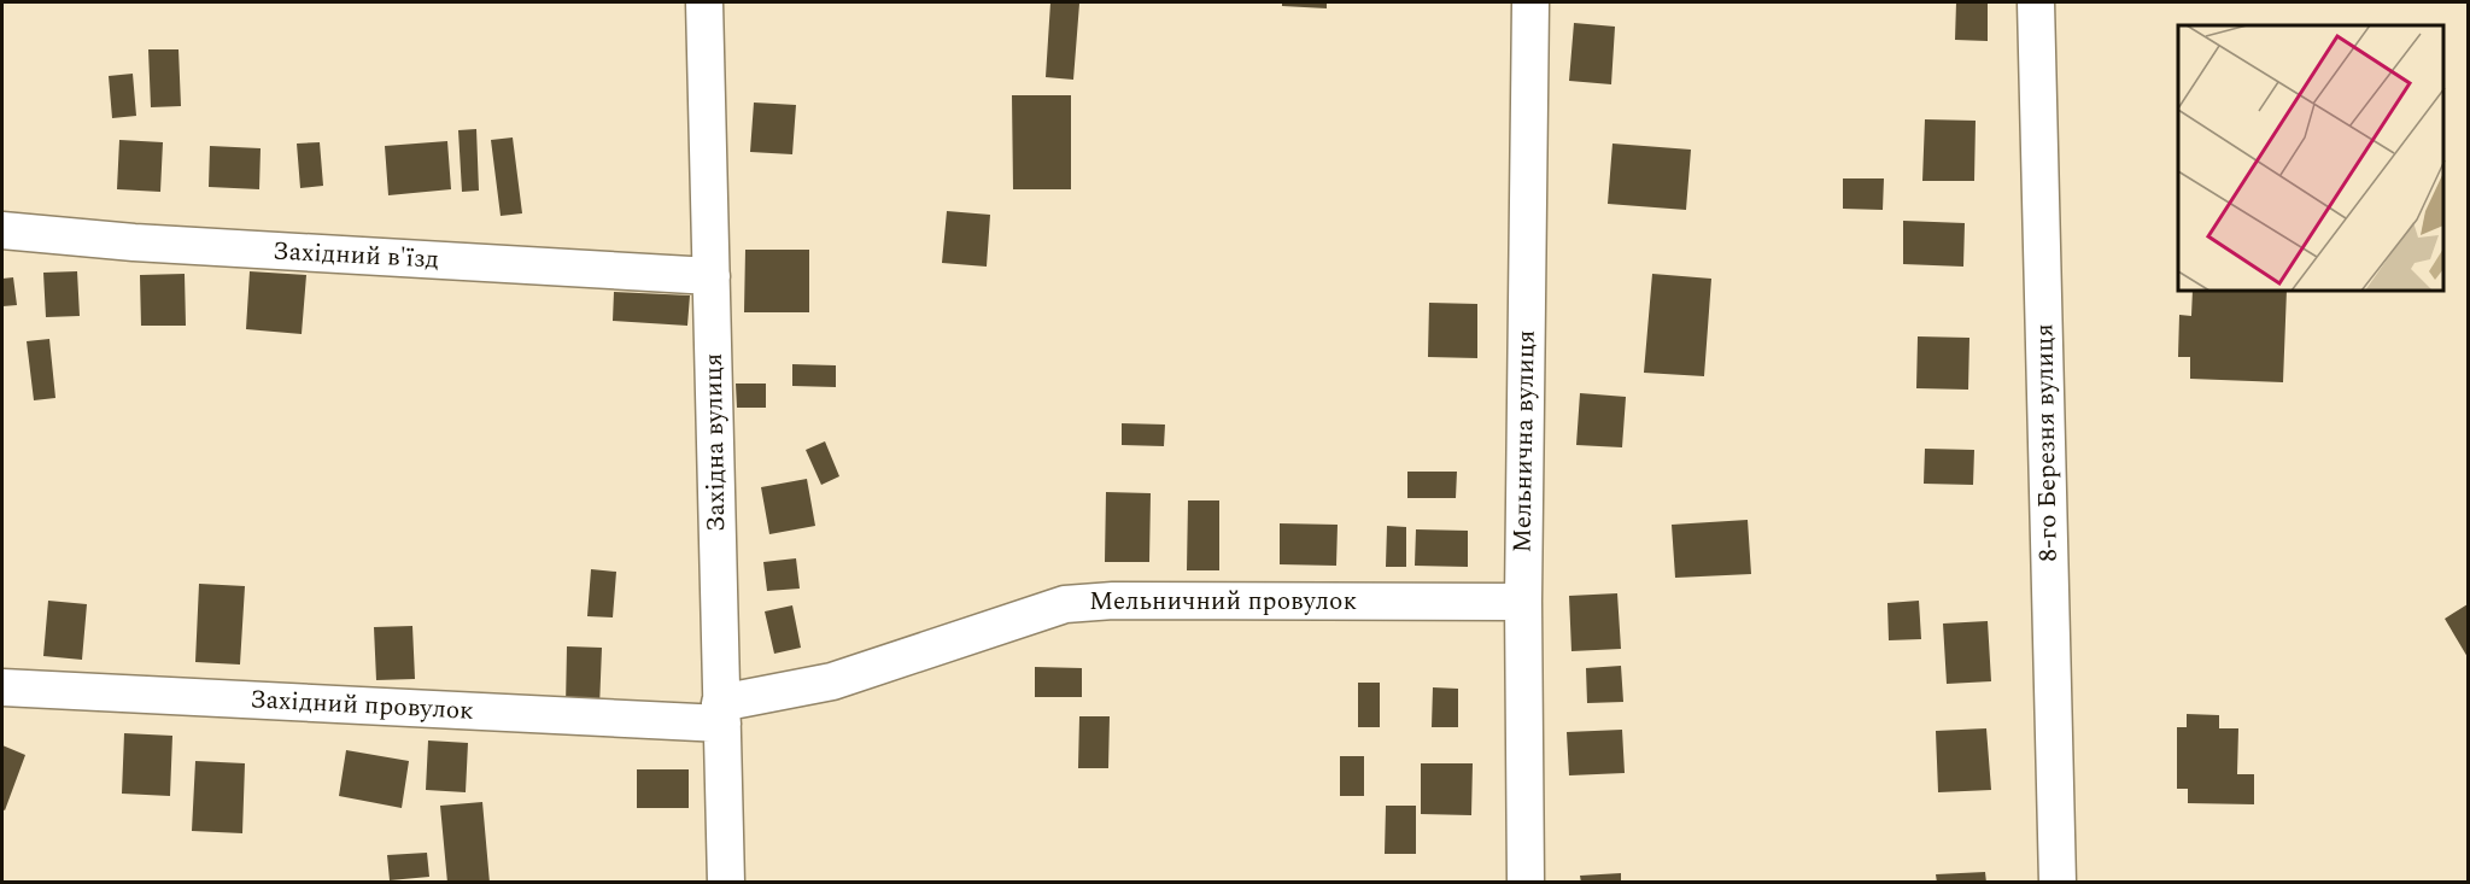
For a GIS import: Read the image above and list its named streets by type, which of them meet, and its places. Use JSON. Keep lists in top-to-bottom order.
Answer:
{
  "streets": {
    "street": [
      "Західний в'їзд",
      "Мельнична вулиця",
      "Західна вулиця",
      "8-го Березня вулиця",
      "Мельничний провулок",
      "Західний провулок"
    ]
  },
  "crossings": [
    ["Західний в'їзд", "Західна вулиця"],
    ["Мельнична вулиця", "Мельничний провулок"],
    ["Західна вулиця", "Мельничний провулок"],
    ["Західна вулиця", "Західний провулок"],
    ["Мельничний провулок", "Західний провулок"]
  ]
}
